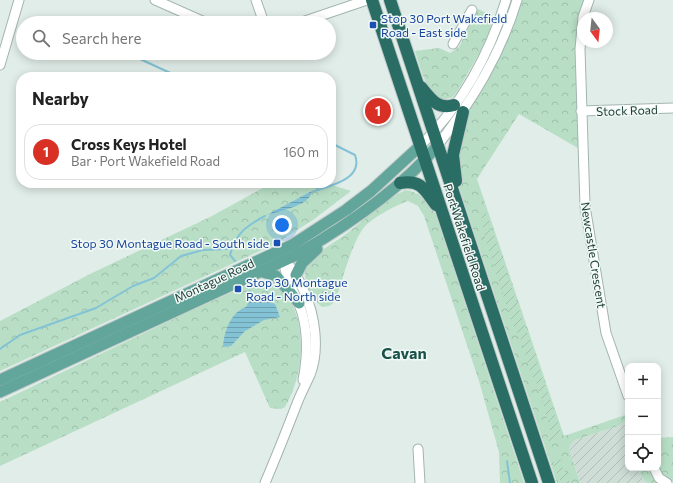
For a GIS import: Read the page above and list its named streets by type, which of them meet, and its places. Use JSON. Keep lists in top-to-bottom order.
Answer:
{
  "streets": {
    "highway": ["Port Wakefield Road"],
    "main road": ["Montague Road"],
    "street": ["Stock Road", "Newcastle Crescent"]
  },
  "crossings": [
    ["Stock Road", "Newcastle Crescent"],
    ["Port Wakefield Road", "Montague Road"]
  ],
  "districts": ["Cavan"],
  "places": {
    "transit": ["Stop 30 Port Wakefield Road - East side", "Stop 30 Montague Road - South side", "Stop 30 Montague Road - North side"]
  },
  "north": "bottom",
  "page": {
    "search": "Search here",
    "heading": "Nearby",
    "pins": "1",
    "list": [
      {
        "mark": "1",
        "name": "Cross Keys Hotel",
        "note": "Bar · Port Wakefield Road",
        "value": "160 m"
      }
    ],
    "map_buttons": ["+", "−"]
  }
}
